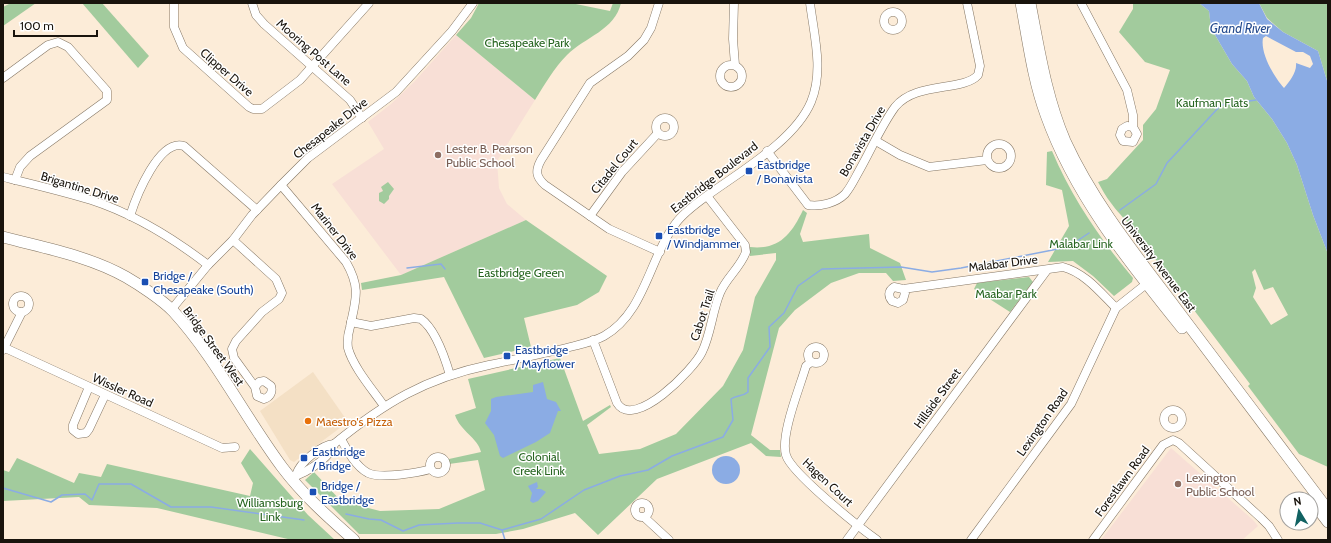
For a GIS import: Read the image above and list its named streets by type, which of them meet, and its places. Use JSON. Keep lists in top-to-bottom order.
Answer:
{
  "streets": {
    "main road": ["University Avenue East", "Bridge Street West"],
    "street": [
      "Mooring Post Lane",
      "Clipper Drive",
      "Chesapeake Drive",
      "Bonavista Drive",
      "Citadel Court",
      "Eastbridge Boulevard",
      "Brigantine Drive",
      "Mariner Drive",
      "Malabar Drive",
      "Cabot Trail",
      "Wissler Road",
      "Hillside Street",
      "Lexington Road",
      "Forestlawn Road",
      "Hagen Court"
    ]
  },
  "crossings": [
    ["Mooring Post Lane", "Clipper Drive"],
    ["Mooring Post Lane", "Chesapeake Drive"],
    ["Chesapeake Drive", "Brigantine Drive"],
    ["Chesapeake Drive", "Mariner Drive"],
    ["Chesapeake Drive", "Bridge Street West"],
    ["Bonavista Drive", "Eastbridge Boulevard"],
    ["Eastbridge Boulevard", "Mariner Drive"],
    ["Eastbridge Boulevard", "Cabot Trail"],
    ["Eastbridge Boulevard", "Bridge Street West"],
    ["Malabar Drive", "Hillside Street"],
    ["Malabar Drive", "Lexington Road"],
    ["University Avenue East", "Lexington Road"],
    ["Hillside Street", "Hagen Court"]
  ],
  "water": ["Grand River"],
  "parks": [
    "Chesapeake Park",
    "Kaufman Flats",
    "Malabar Link",
    "Eastbridge Green",
    "Maabar Park",
    "Colonial Creek Link",
    "Williamsburg Link"
  ],
  "places": {
    "other": ["Lester B. Pearson Public School", "Maestro's Pizza", "Lexington Public School"],
    "transit": [
      "Eastbridge / Bonavista",
      "Eastbridge / Windjammer",
      "Bridge / Chesapeake (South)",
      "Eastbridge / Mayflower",
      "Eastbridge / Bridge",
      "Bridge / Eastbridge"
    ]
  },
  "scale_bar": "100 m",
  "north": "top"
}
